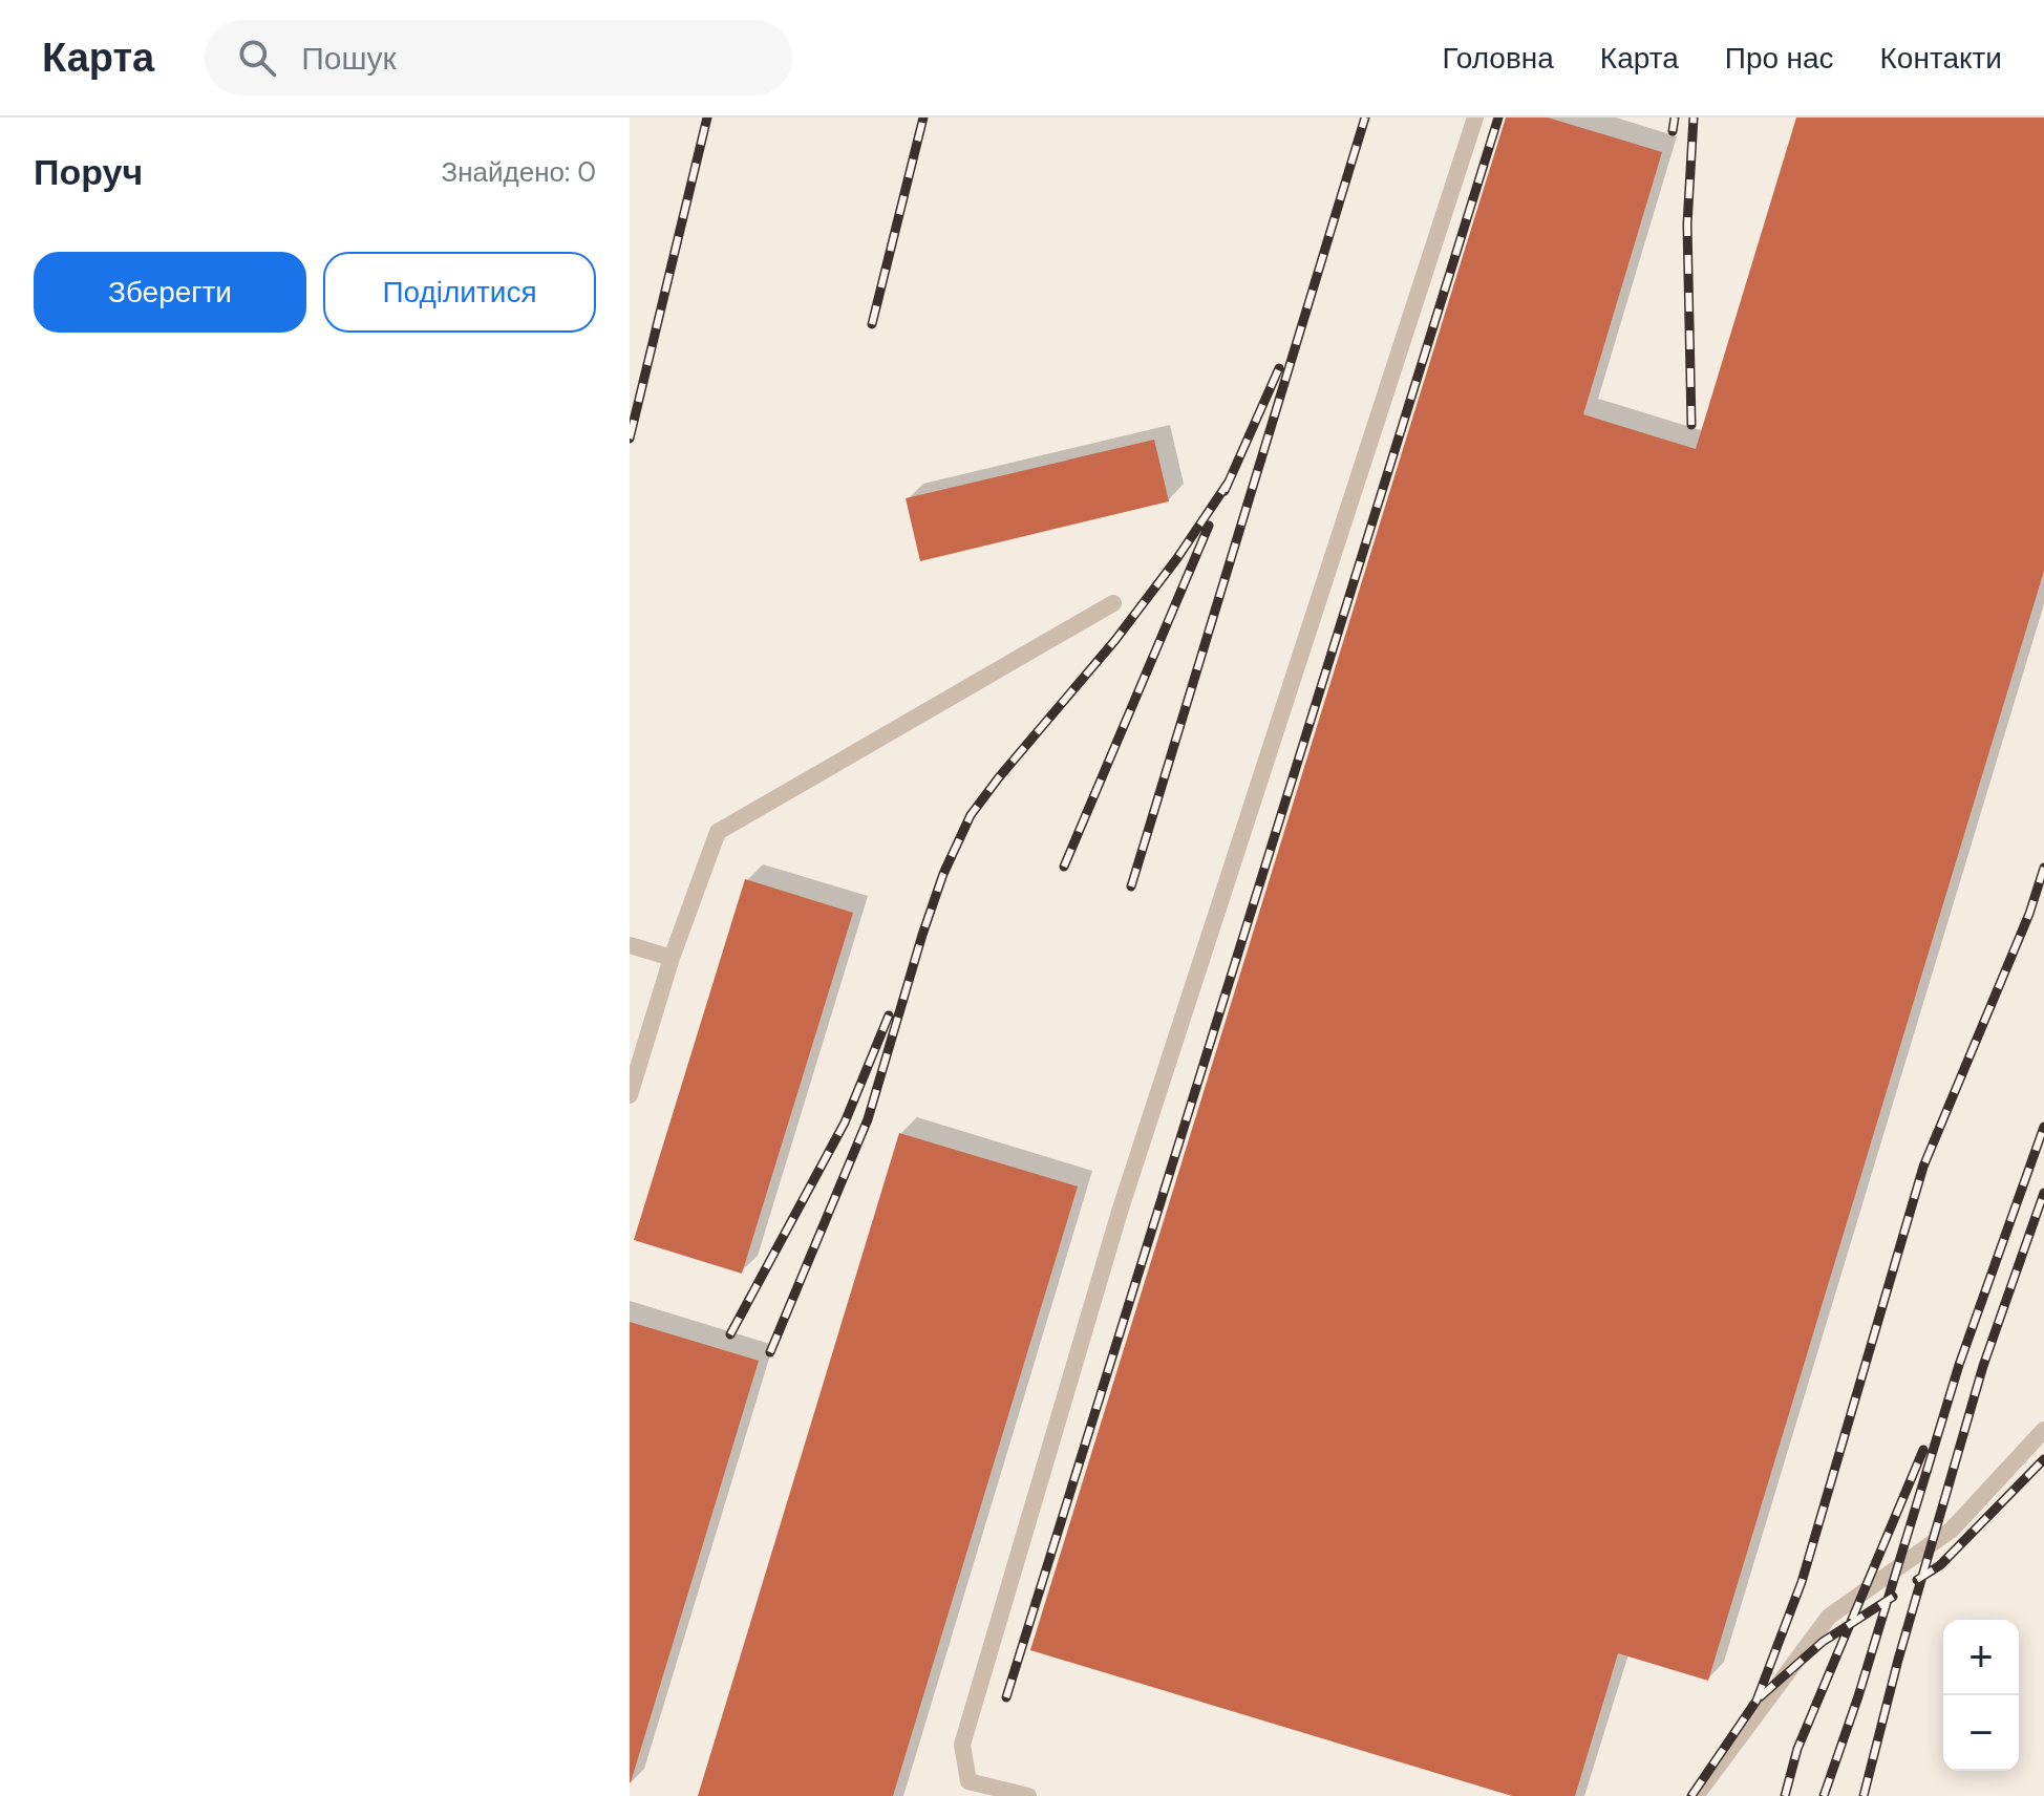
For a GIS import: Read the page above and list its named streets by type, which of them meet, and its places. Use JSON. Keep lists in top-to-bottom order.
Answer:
{
  "page": {
    "header": "Карта",
    "search": "Пошук",
    "nav": [
      "Головна",
      "Карта",
      "Про нас",
      "Контакти"
    ],
    "heading": ["Поруч", "Знайдено: 0"],
    "buttons": ["Зберегти", "Поділитися"],
    "map_buttons": ["+", "−"]
  }
}
